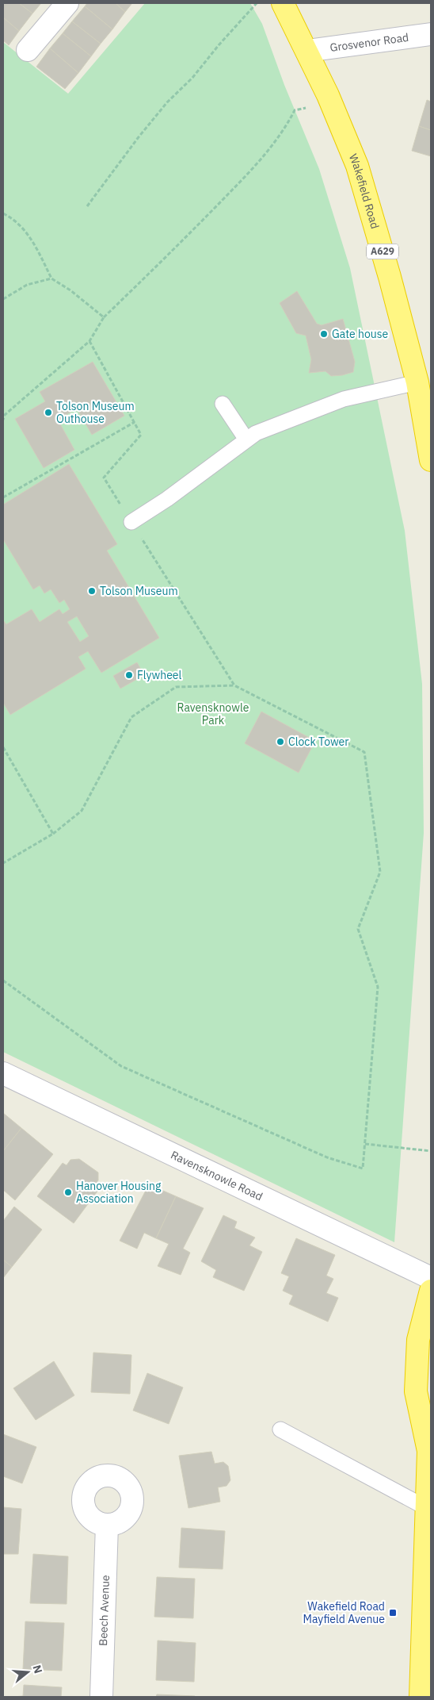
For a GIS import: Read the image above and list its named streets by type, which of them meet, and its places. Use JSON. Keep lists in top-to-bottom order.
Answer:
{
  "streets": {
    "highway": ["Wakefield Road", "A629"],
    "street": ["Grosvenor Road", "Ravensknowle Road", "Beech Avenue"]
  },
  "crossings": [
    ["Grosvenor Road", "Wakefield Road"]
  ],
  "parks": ["Ravensknowle Park"],
  "places": {
    "other": [
      "Gate house",
      "Tolson Museum Outhouse",
      "Tolson Museum",
      "Flywheel",
      "Clock Tower",
      "Hanover Housing Association"
    ],
    "transit": ["Wakefield Road Mayfield Avenue"]
  },
  "north": "right"
}
